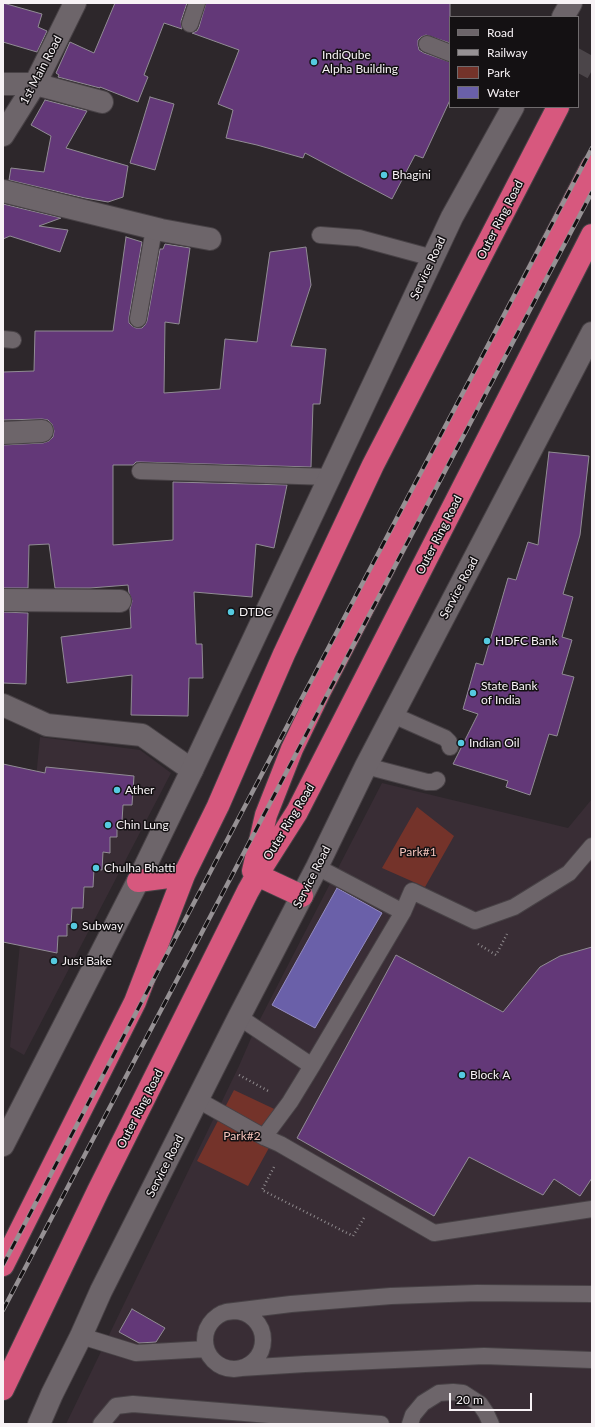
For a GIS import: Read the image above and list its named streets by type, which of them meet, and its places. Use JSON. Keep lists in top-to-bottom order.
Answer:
{
  "streets": {
    "highway": ["Outer Ring Road"],
    "street": ["1st Main Road", "Service Road"]
  },
  "parks": ["Park#1", "Park#2"],
  "places": [
    "IndiQube Alpha Building",
    "Bhagini",
    "DTDC",
    "HDFC Bank",
    "State Bank of India",
    "Indian Oil",
    "Ather",
    "Chin Lung",
    "Chulha Bhatti",
    "Subway",
    "Just Bake",
    "Block A"
  ],
  "legend": [
    "Road",
    "Railway",
    "Park",
    "Water"
  ],
  "scale_bar": "20 m"
}
